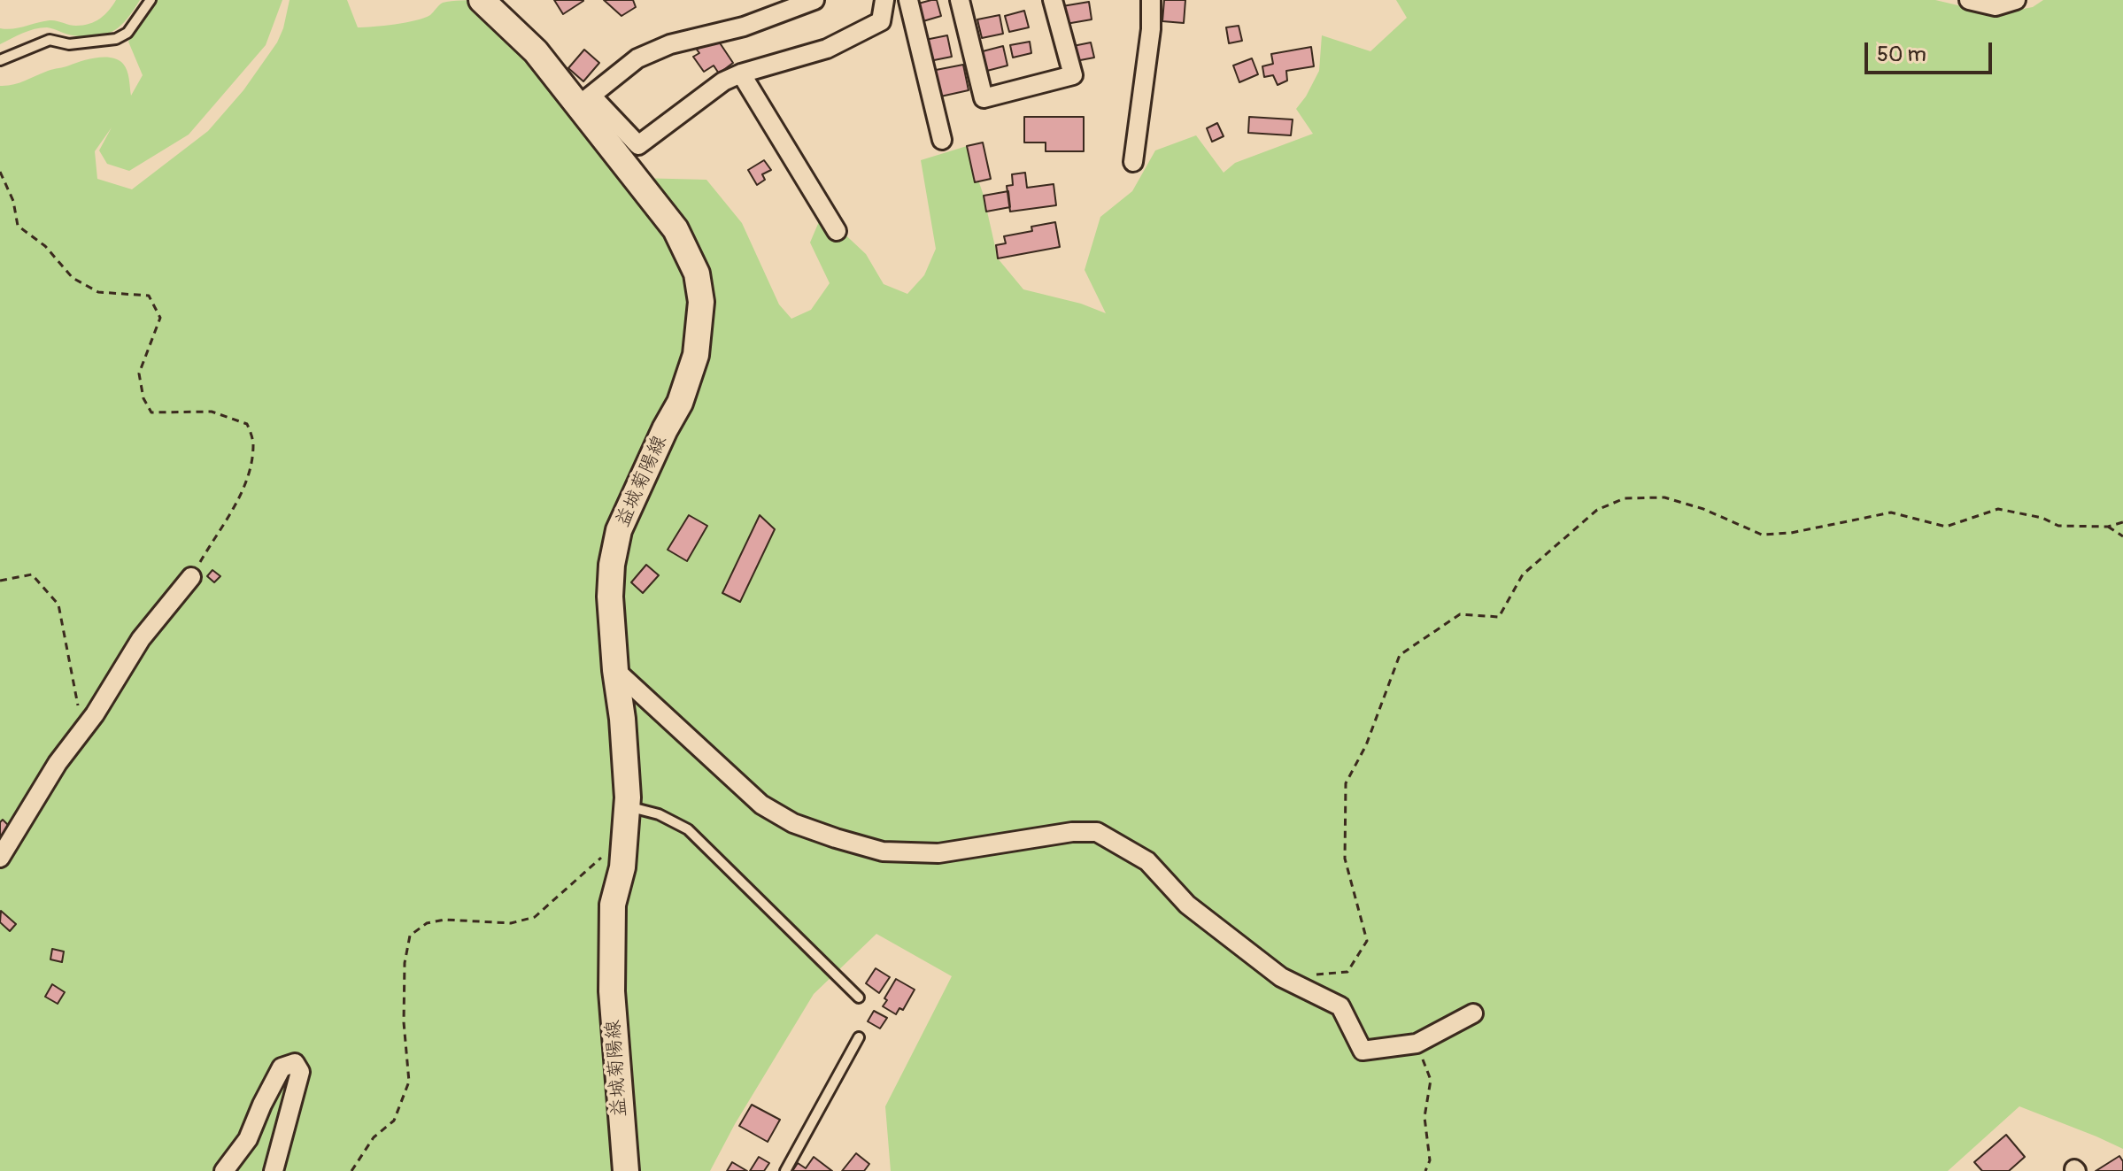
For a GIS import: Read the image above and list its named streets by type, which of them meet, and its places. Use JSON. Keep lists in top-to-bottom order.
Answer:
{
  "streets": {
    "main road": ["益城菊陽線"]
  },
  "scale_bar": "50 m"
}
